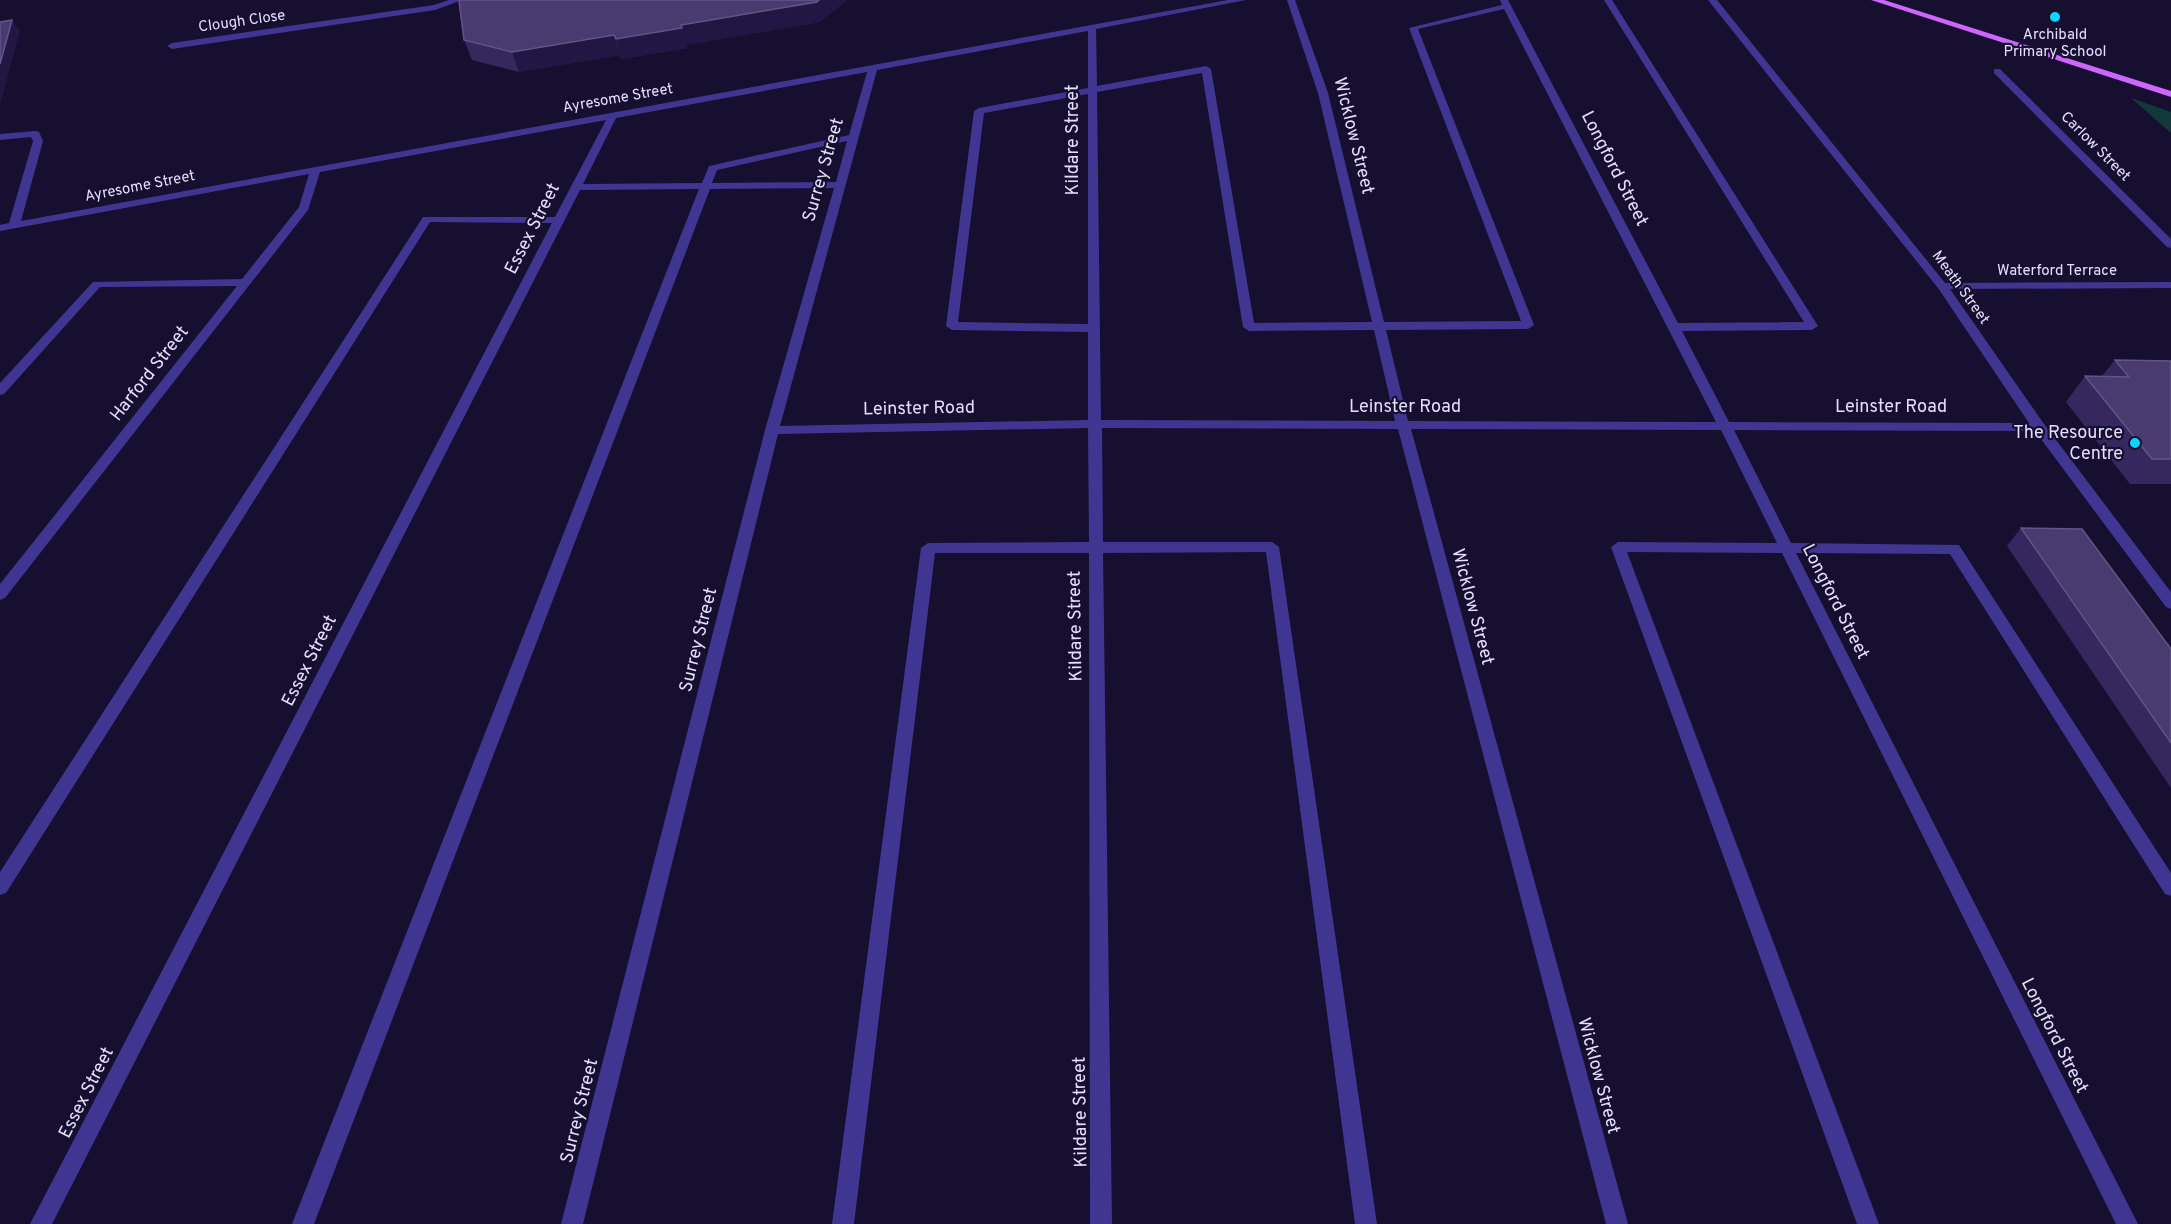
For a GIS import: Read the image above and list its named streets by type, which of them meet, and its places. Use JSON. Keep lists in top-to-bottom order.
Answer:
{
  "streets": {
    "street": [
      "Clough Close",
      "Ayresome Street",
      "Wicklow Street",
      "Kildare Street",
      "Carlow Street",
      "Longford Street",
      "Surrey Street",
      "Essex Street",
      "Waterford Terrace",
      "Meath Street",
      "Harford Street",
      "Leinster Road"
    ]
  },
  "crossings": [
    ["Ayresome Street", "Kildare Street"],
    ["Ayresome Street", "Surrey Street"],
    ["Ayresome Street", "Essex Street"],
    ["Ayresome Street", "Harford Street"],
    ["Wicklow Street", "Leinster Road"],
    ["Kildare Street", "Leinster Road"],
    ["Longford Street", "Leinster Road"],
    ["Surrey Street", "Leinster Road"],
    ["Waterford Terrace", "Meath Street"],
    ["Meath Street", "Leinster Road"]
  ],
  "places": ["Archibald Primary School", "The Resource Centre"]
}
